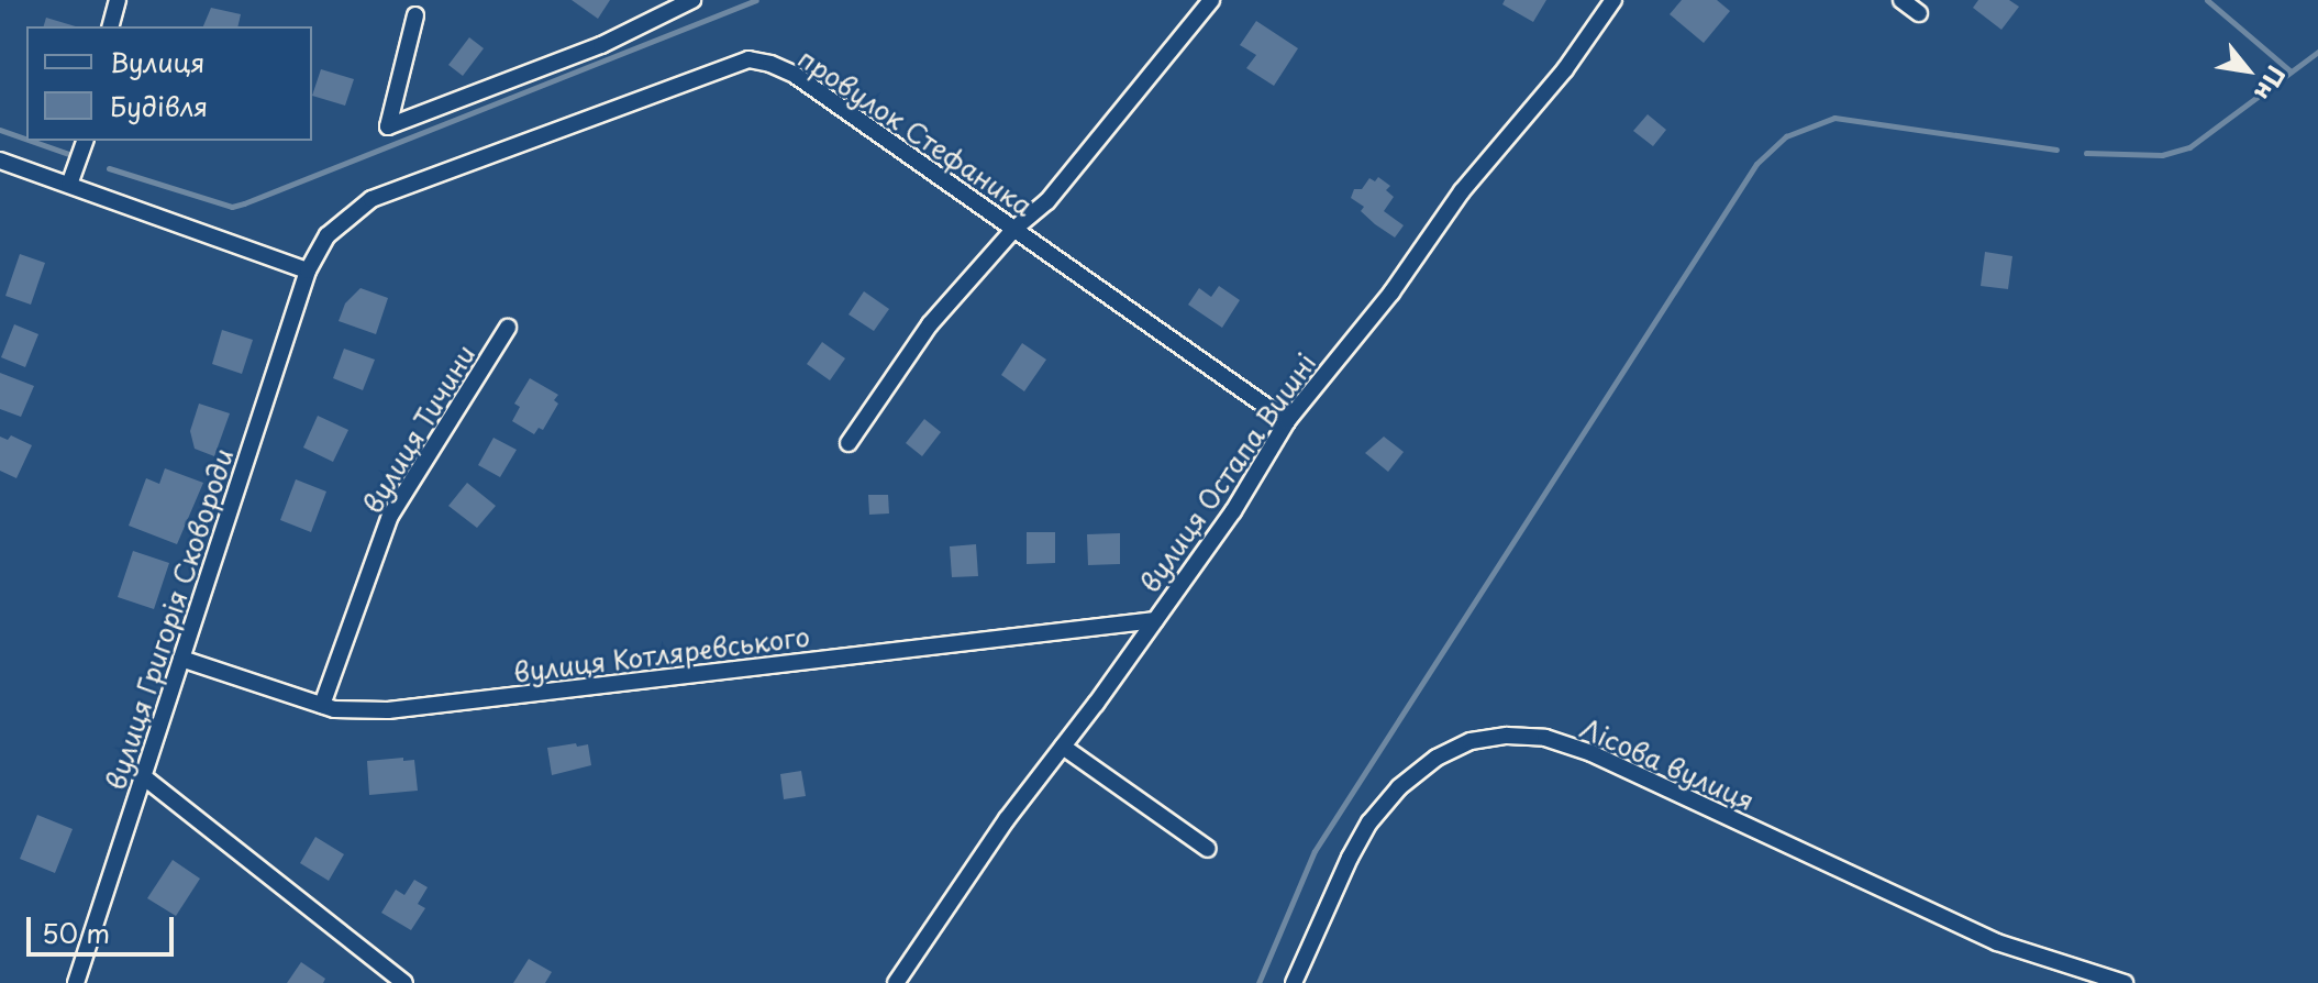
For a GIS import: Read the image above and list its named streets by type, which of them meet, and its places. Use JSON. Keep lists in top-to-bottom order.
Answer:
{
  "streets": {
    "street": [
      "провулок Стефаника",
      "вулиця Тичини",
      "вулиця Остапа Вишні",
      "вулиця Григорія Сковороди",
      "вулиця Котляревського",
      "Лісова вулиця"
    ]
  },
  "crossings": [
    ["провулок Стефаника", "вулиця Остапа Вишні"],
    ["провулок Стефаника", "вулиця Григорія Сковороди"],
    ["вулиця Тичини", "вулиця Котляревського"],
    ["вулиця Остапа Вишні", "вулиця Котляревського"],
    ["вулиця Григорія Сковороди", "вулиця Котляревського"]
  ],
  "legend": ["Вулиця", "Будівля"],
  "scale_bar": "50 m",
  "north": "bottom right"
}
